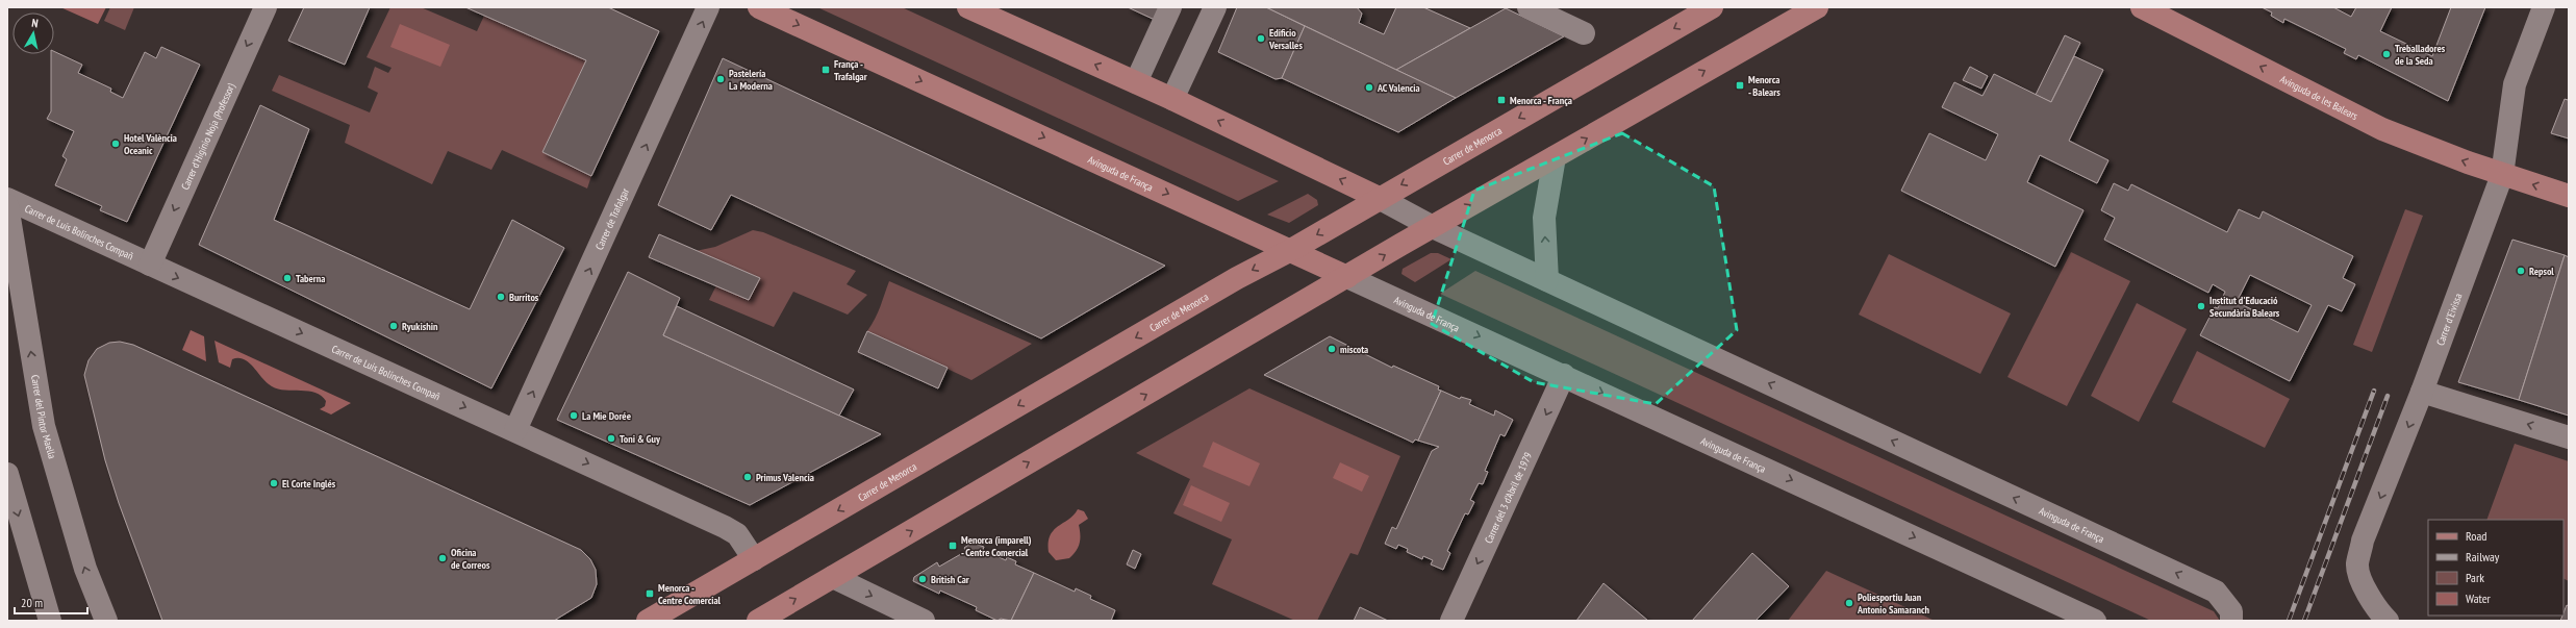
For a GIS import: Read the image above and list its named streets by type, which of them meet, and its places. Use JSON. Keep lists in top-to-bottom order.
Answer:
{
  "streets": {
    "main road": ["Avinguda de les Balears", "Carrer de Menorca", "Avinguda de França"],
    "street": [
      "Carrer d'Higinio Noja (Professor)",
      "Carrer de Trafalgar",
      "Carrer de Luis Bolinches Compañ",
      "Carrer d'Eivissa",
      "Carrer del Pintor Maella",
      "Carrer del 3 d'Abril de 1979"
    ]
  },
  "crossings": [
    ["Avinguda de les Balears", "Carrer d'Eivissa"],
    ["Carrer d'Higinio Noja (Professor)", "Carrer de Luis Bolinches Compañ"],
    ["Carrer de Menorca", "Avinguda de França"],
    ["Carrer de Menorca", "Carrer de Luis Bolinches Compañ"],
    ["Avinguda de França", "Carrer del 3 d'Abril de 1979"],
    ["Carrer de Trafalgar", "Carrer de Luis Bolinches Compañ"]
  ],
  "one_way": [
    "Avinguda de les Balears",
    "Carrer d'Higinio Noja (Professor)",
    "Carrer de Trafalgar",
    "Carrer de Luis Bolinches Compañ",
    "Carrer d'Eivissa",
    "Carrer del 3 d'Abril de 1979"
  ],
  "places": {
    "other": [
      "Edificio Versalles",
      "Treballadores de la Seda",
      "Pastelería La Moderna",
      "AC Valencia",
      "Hotel València Oceanic",
      "Repsol",
      "Taberna",
      "Burritos",
      "Institut d'Educació Secundària Balears",
      "Ryukishin",
      "miscota",
      "La Mie Dorée",
      "Toni & Guy",
      "Primus Valencia",
      "El Corte Inglés",
      "Oficina de Correos",
      "British Car",
      "Poliesportiu Juan Antonio Samaranch"
    ],
    "transit": [
      "França - Trafalgar",
      "Menorca - Balears",
      "Menorca - França",
      "Menorca (imparell) - Centre Comercial",
      "Menorca - Centre Comercial"
    ]
  },
  "legend": [
    "Road",
    "Railway",
    "Park",
    "Water"
  ],
  "scale_bar": "20 m",
  "north": "top"
}
